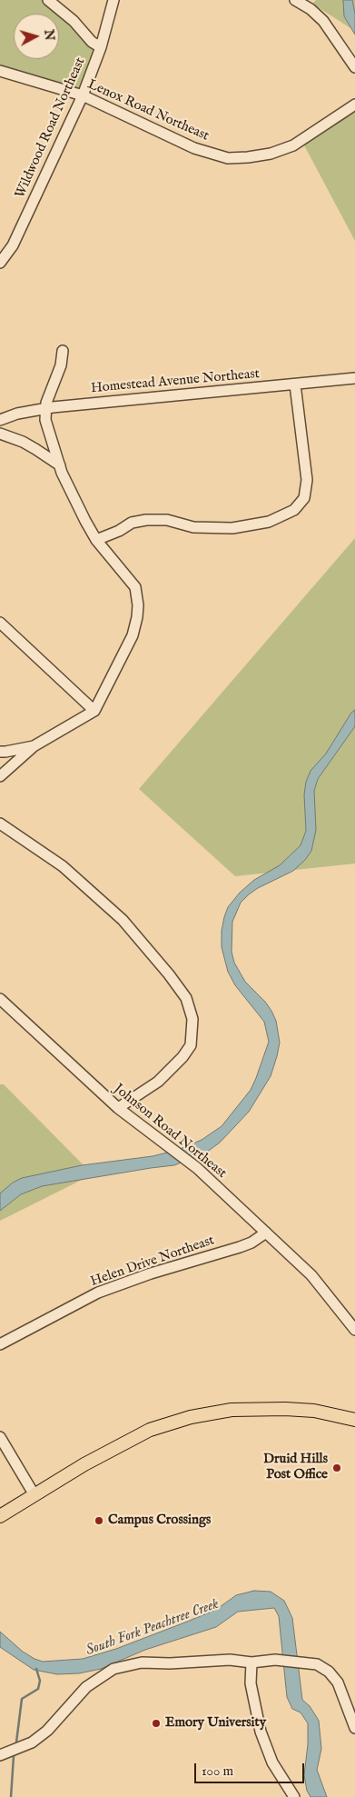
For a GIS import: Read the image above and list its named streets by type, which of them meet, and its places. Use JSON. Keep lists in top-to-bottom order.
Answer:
{
  "streets": {
    "street": [
      "Lenox Road Northeast",
      "Wildwood Road Northeast",
      "Homestead Avenue Northeast",
      "Johnson Road Northeast",
      "Helen Drive Northeast"
    ]
  },
  "crossings": [
    ["Lenox Road Northeast", "Wildwood Road Northeast"],
    ["Johnson Road Northeast", "Helen Drive Northeast"]
  ],
  "water": ["South Fork Peachtree Creek"],
  "places": ["Druid Hills Post Office", "Campus Crossings", "Emory University"],
  "scale_bar": "100 m",
  "north": "right"
}
